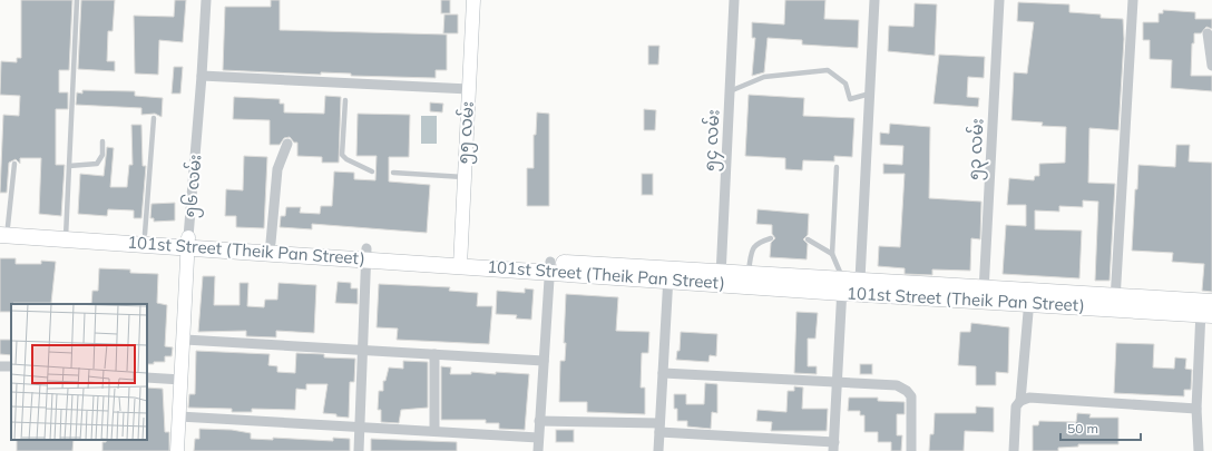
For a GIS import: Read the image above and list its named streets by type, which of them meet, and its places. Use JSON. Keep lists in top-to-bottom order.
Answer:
{
  "streets": {
    "main road": ["၅၅ လမ်း", "၅၆ လမ်း", "101st Street (Theik Pan Street)"],
    "street": ["၅၄ လမ်း", "၅၃ လမ်း"]
  },
  "crossings": [
    ["၅၅ လမ်း", "101st Street (Theik Pan Street)"],
    ["၅၄ လမ်း", "101st Street (Theik Pan Street)"],
    ["၅၃ လမ်း", "101st Street (Theik Pan Street)"],
    ["၅၆ လမ်း", "101st Street (Theik Pan Street)"]
  ],
  "scale_bar": "50 m"
}
